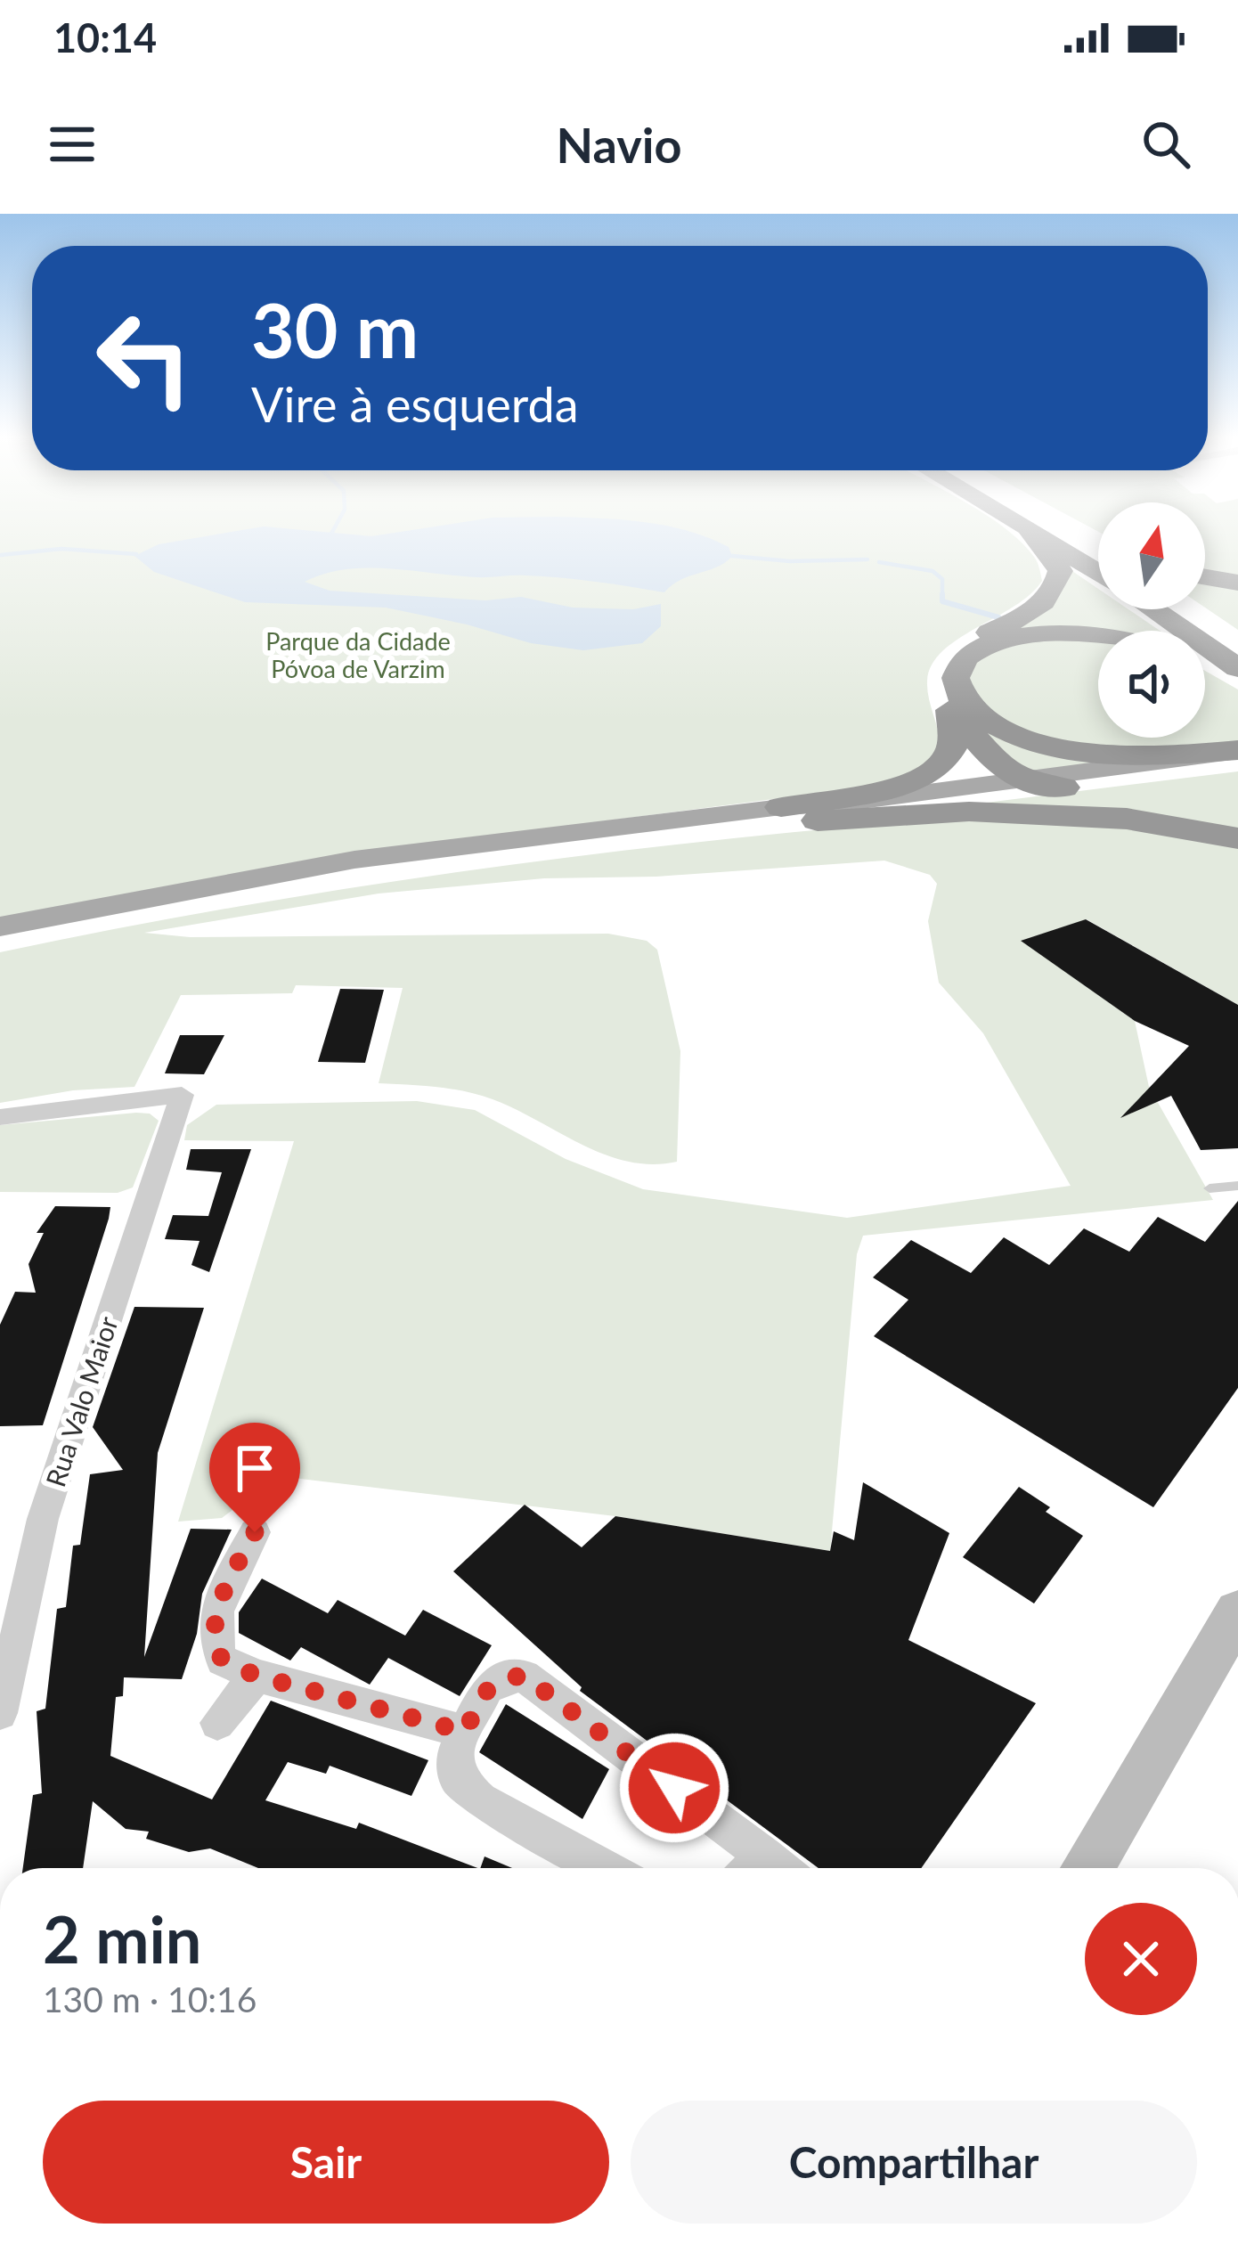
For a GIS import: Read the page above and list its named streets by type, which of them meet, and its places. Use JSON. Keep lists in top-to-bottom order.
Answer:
{
  "streets": {
    "street": ["Rua Valo Maior"]
  },
  "parks": ["Parque da Cidade Póvoa de Varzim"],
  "north": "top",
  "page": {
    "status": "10:14",
    "header": "Navio",
    "turn": ["30 m", "Vire à esquerda"],
    "heading": ["2 min", "130 m · 10:16"],
    "buttons": ["Sair", "Compartilhar"]
  }
}
